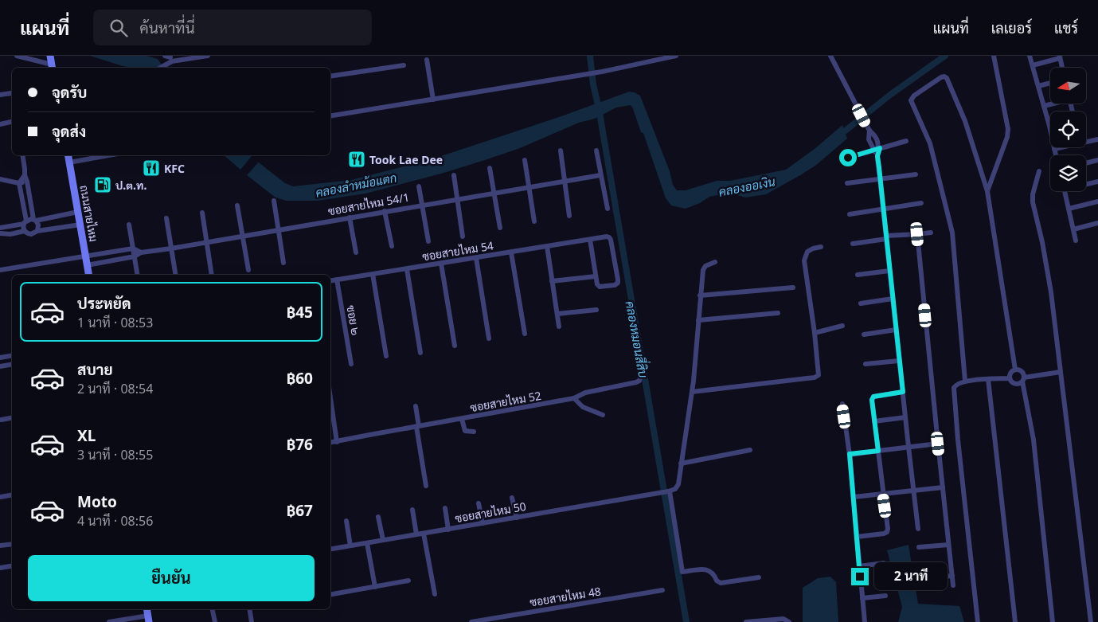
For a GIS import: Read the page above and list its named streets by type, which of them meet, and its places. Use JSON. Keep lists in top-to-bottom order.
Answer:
{
  "streets": {
    "main road": ["ถนนสายไหม"],
    "street": [
      "ซอยสายไหม 54/1",
      "ซอยสายไหม 54",
      "ซอย ๒",
      "ซอยสายไหม 52",
      "ซอยสายไหม 50",
      "ซอยสายไหม 48"
    ]
  },
  "crossings": [
    ["ซอยสายไหม 54", "ซอย ๒"]
  ],
  "water": ["คลองลำหม้อแตก", "คลองออเงิน", "คลองหมอนสี่สิบ"],
  "places": {
    "restaurant": ["Took Lae Dee", "KFC"],
    "fuel station": ["ป.ต.ท."]
  },
  "north": "left",
  "page": {
    "header": "แผนที่",
    "search": "ค้นหาที่นี่",
    "nav": ["แผนที่", "เลเยอร์", "แชร์"],
    "banner": ["จุดรับ", "จุดส่ง"],
    "list": [
      {
        "name": "ประหยัด",
        "note": "1 นาที · 08:53",
        "value": "฿45"
      },
      {
        "name": "สบาย",
        "note": "2 นาที · 08:54",
        "value": "฿60"
      },
      {
        "name": "XL",
        "note": "3 นาที · 08:55",
        "value": "฿76"
      },
      {
        "name": "Moto",
        "note": "4 นาที · 08:56",
        "value": "฿67"
      }
    ],
    "buttons": "ยืนยัน",
    "bubble": "2 นาที"
  }
}
